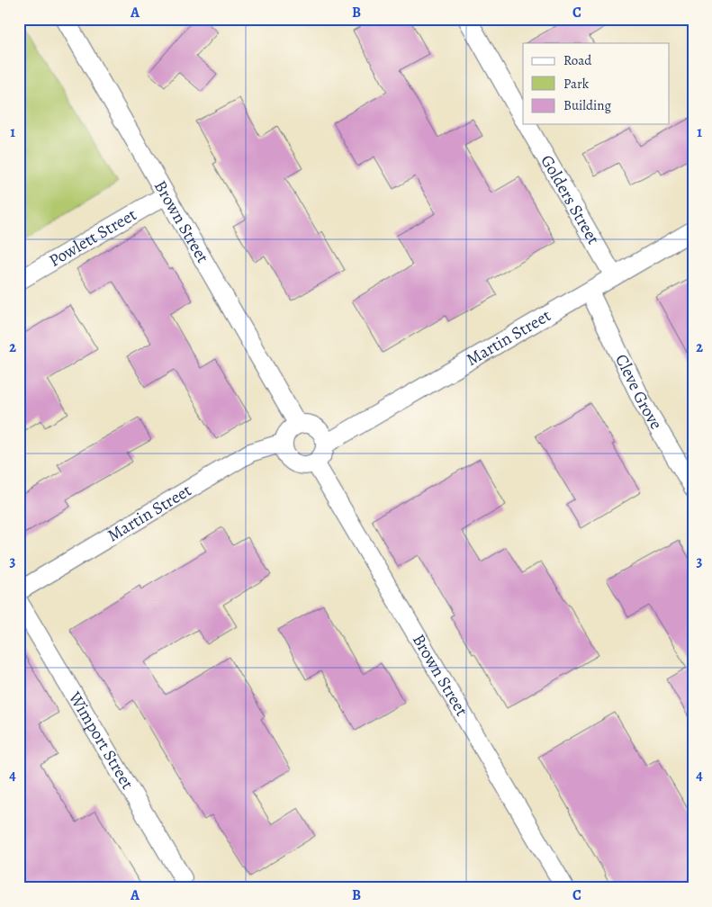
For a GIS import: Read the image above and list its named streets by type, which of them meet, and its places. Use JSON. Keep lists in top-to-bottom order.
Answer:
{
  "streets": {
    "street": [
      "Golders Street",
      "Brown Street",
      "Powlett Street",
      "Martin Street",
      "Cleve Grove",
      "Wimport Street"
    ]
  },
  "crossings": [
    ["Golders Street", "Martin Street"],
    ["Brown Street", "Powlett Street"],
    ["Brown Street", "Martin Street"],
    ["Martin Street", "Cleve Grove"]
  ],
  "legend": ["Road", "Park", "Building"],
  "grid": {
    "columns": ["A", "B", "C"],
    "rows": [
      "1",
      "2",
      "3",
      "4"
    ]
  }
}
